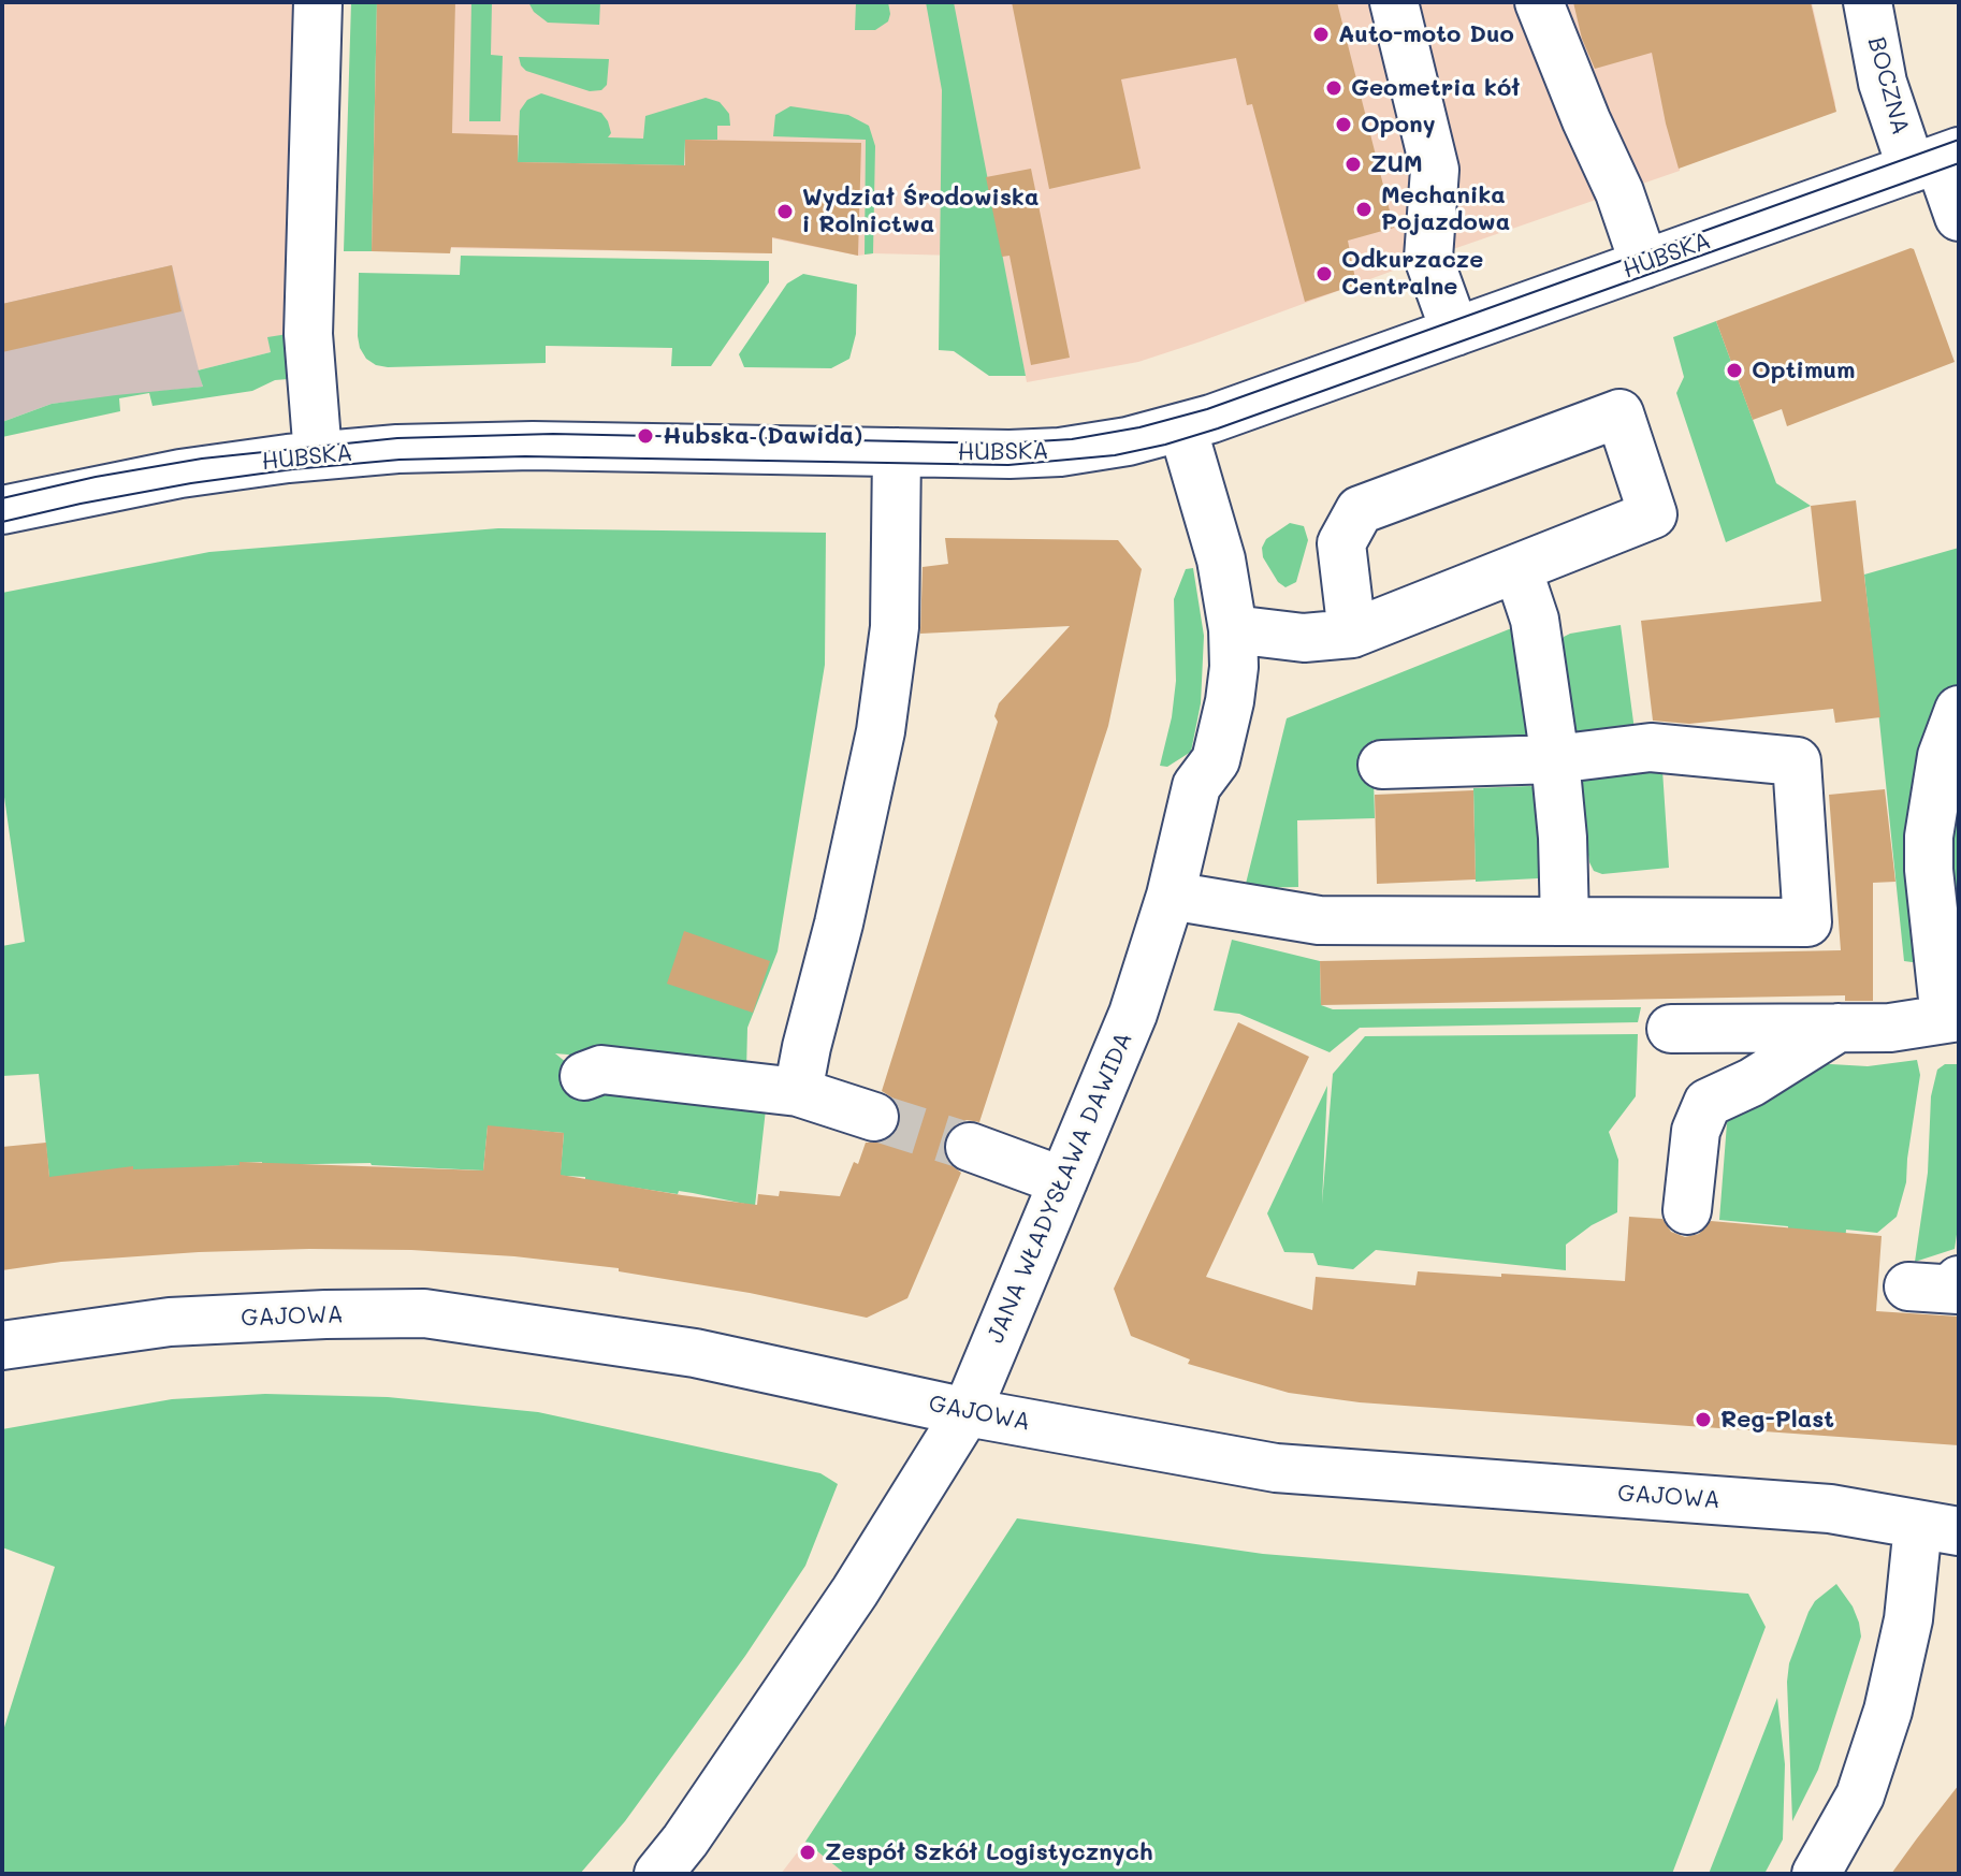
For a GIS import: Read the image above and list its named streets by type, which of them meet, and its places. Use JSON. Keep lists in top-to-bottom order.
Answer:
{
  "streets": {
    "street": [
      "BOCZNA",
      "HUBSKA",
      "JANA WŁADYSŁAWA DAWIDA",
      "GAJOWA"
    ]
  },
  "crossings": [
    ["BOCZNA", "HUBSKA"],
    ["HUBSKA", "JANA WŁADYSŁAWA DAWIDA"],
    ["JANA WŁADYSŁAWA DAWIDA", "GAJOWA"]
  ],
  "places": [
    "Auto-moto Duo",
    "Geometria kół",
    "Opony",
    "ZUM",
    "Mechanika Pojazdowa",
    "Wydział Środowiska i Rolnictwa",
    "Odkurzacze Centralne",
    "Optimum",
    "Hubska (Dawida)",
    "Reg-Plast",
    "Zespół Szkół Logistycznych"
  ]
}
